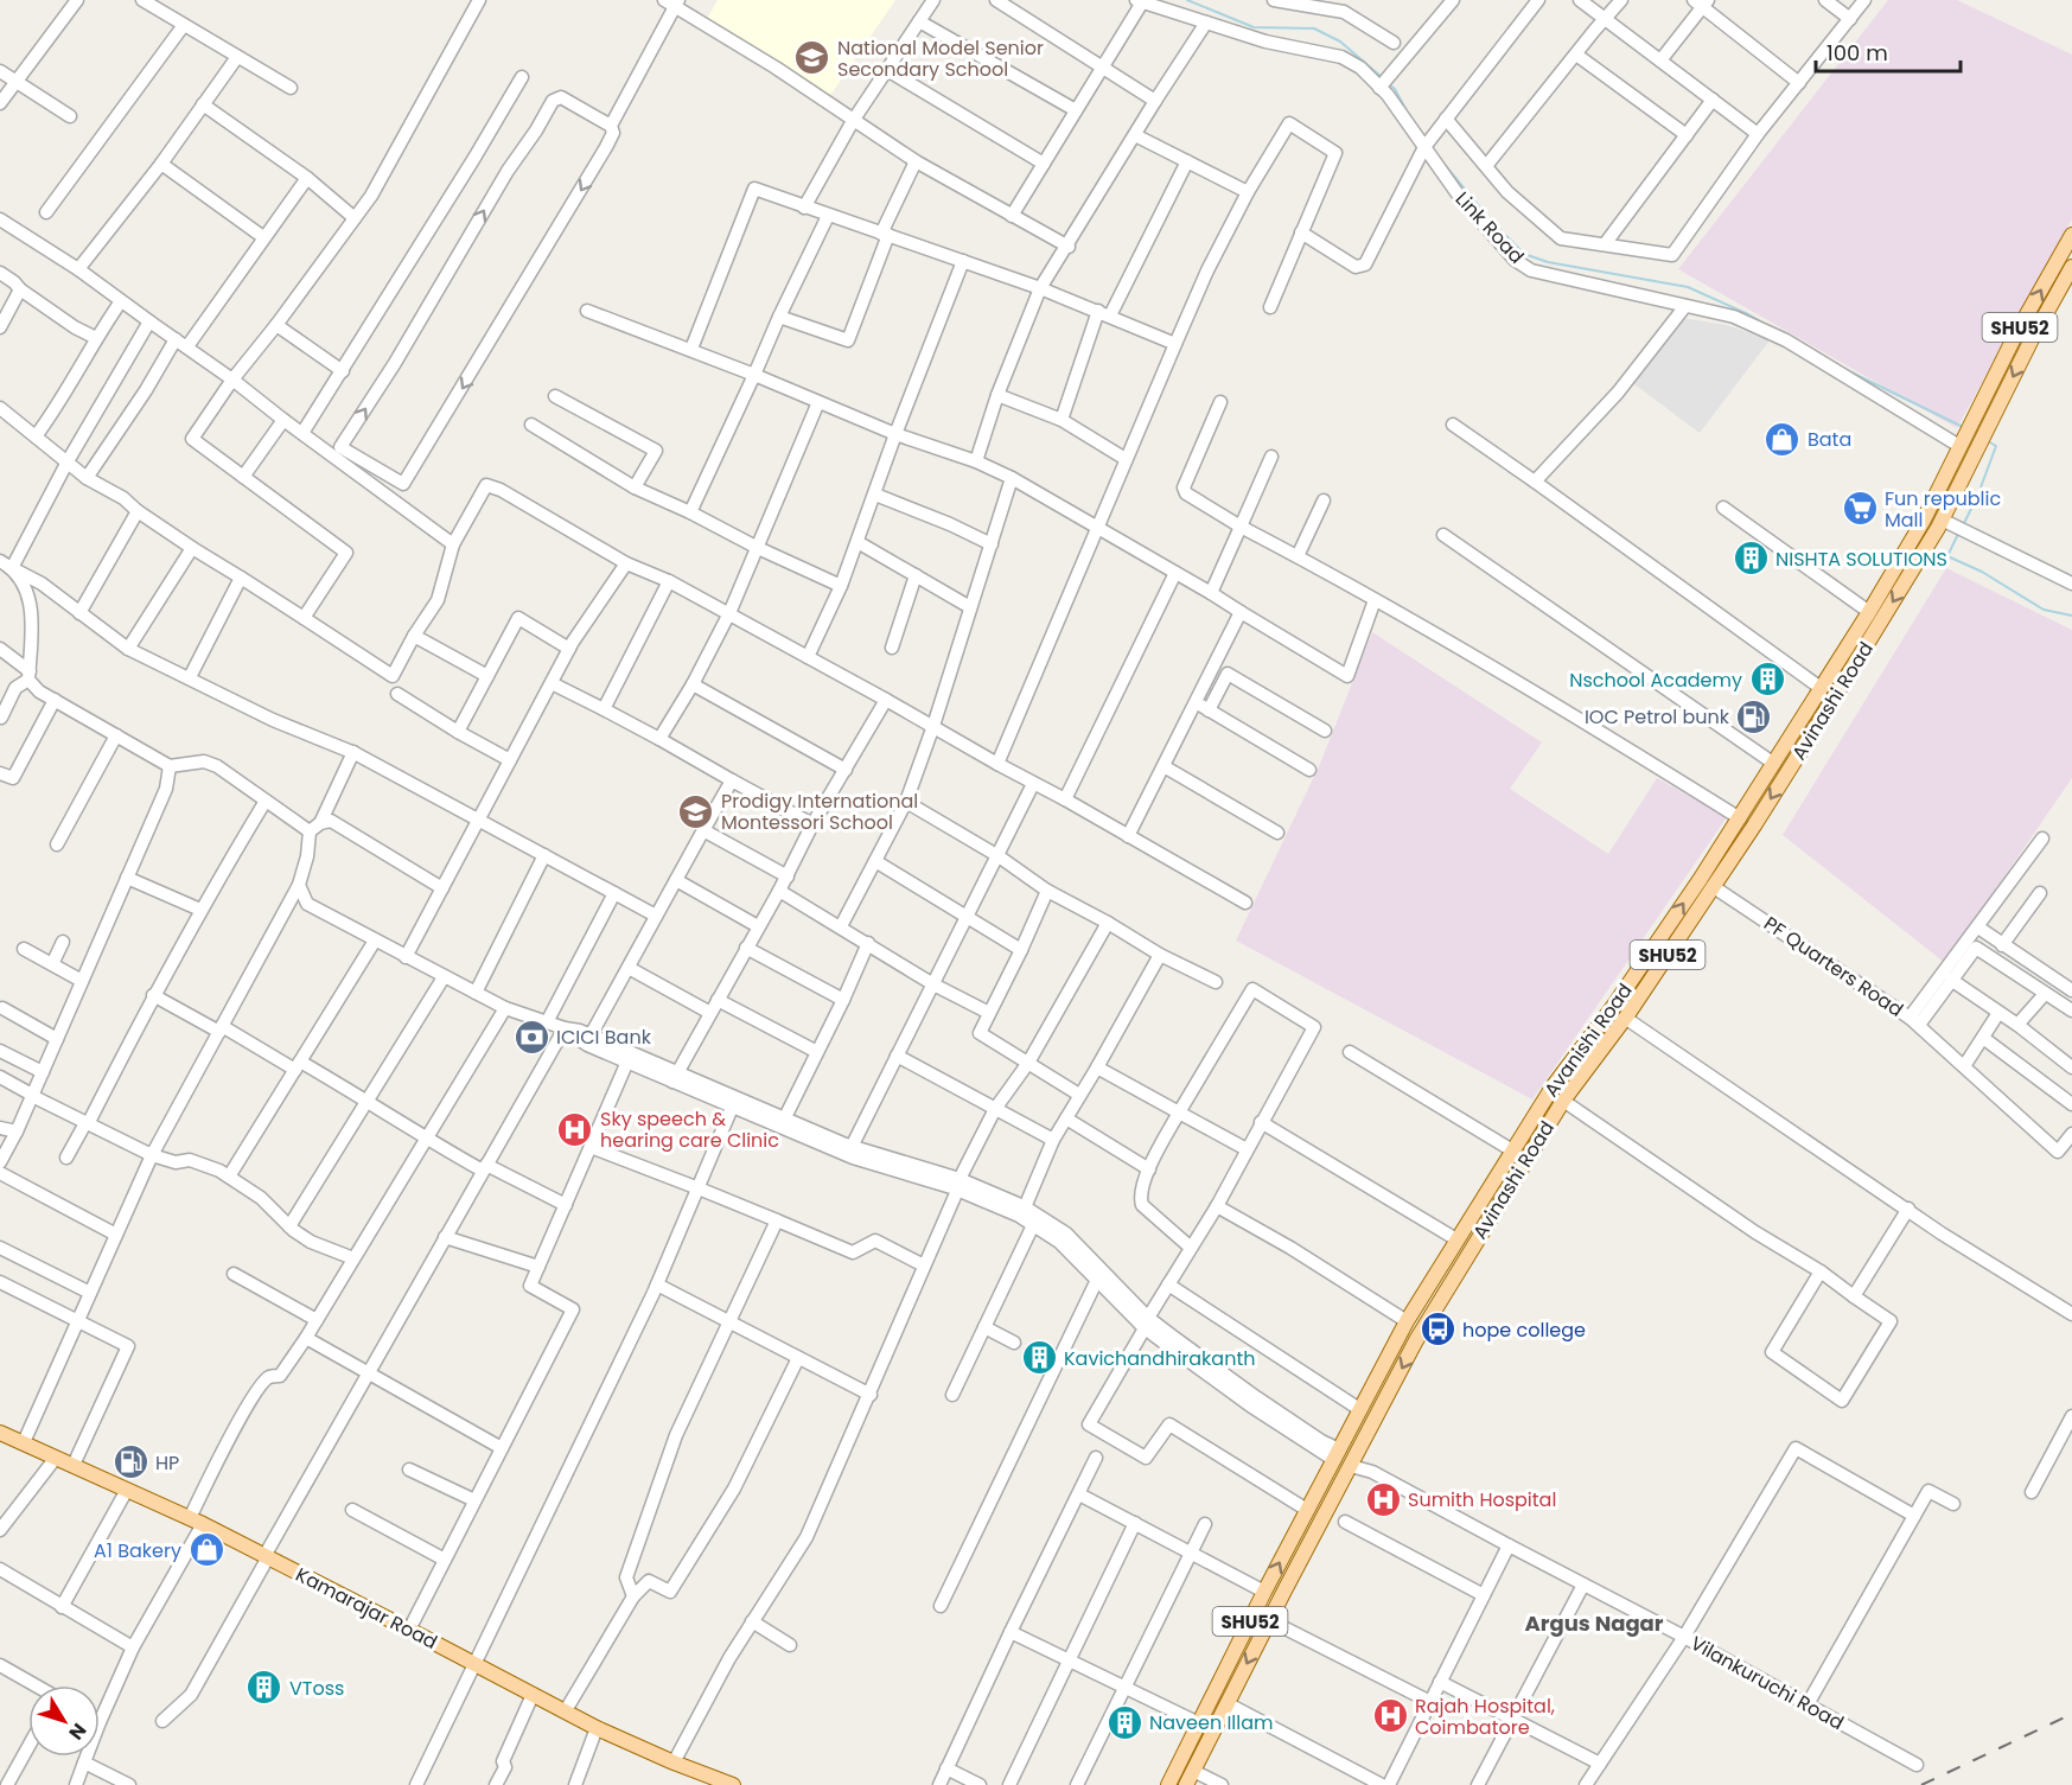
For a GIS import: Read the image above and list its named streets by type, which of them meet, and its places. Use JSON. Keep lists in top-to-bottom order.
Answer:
{
  "streets": {
    "main road": [
      "SHU52",
      "Avinashi Road",
      "Avanishi Road",
      "Kamarajar Road"
    ],
    "street": ["Link Road", "PF Quarters Road", "Vilankuruchi Road"]
  },
  "crossings": [
    ["Link Road", "Avanishi Road"],
    ["Avinashi Road", "PF Quarters Road"],
    ["Avinashi Road", "Vilankuruchi Road"]
  ],
  "one_way": ["Avinashi Road", "Avanishi Road"],
  "districts": ["Argus Nagar"],
  "places": {
    "school or university": ["National Model Senior Secondary School", "Prodigy International Montessori School"],
    "shop": ["Bata", "A1 Bakery"],
    "supermarket": ["Fun republic Mall"],
    "building": [
      "NISHTA SOLUTIONS",
      "Nschool Academy",
      "Kavichandhirakanth",
      "VToss",
      "Naveen Illam"
    ],
    "fuel station": ["IOC Petrol bunk", "HP"],
    "bank": ["ICICI Bank"],
    "hospital": ["Sky speech & hearing care Clinic", "Sumith Hospital", "Rajah Hospital, Coimbatore"],
    "bus stop": ["hope college"]
  },
  "scale_bar": "100 m",
  "north": "bottom right"
}
